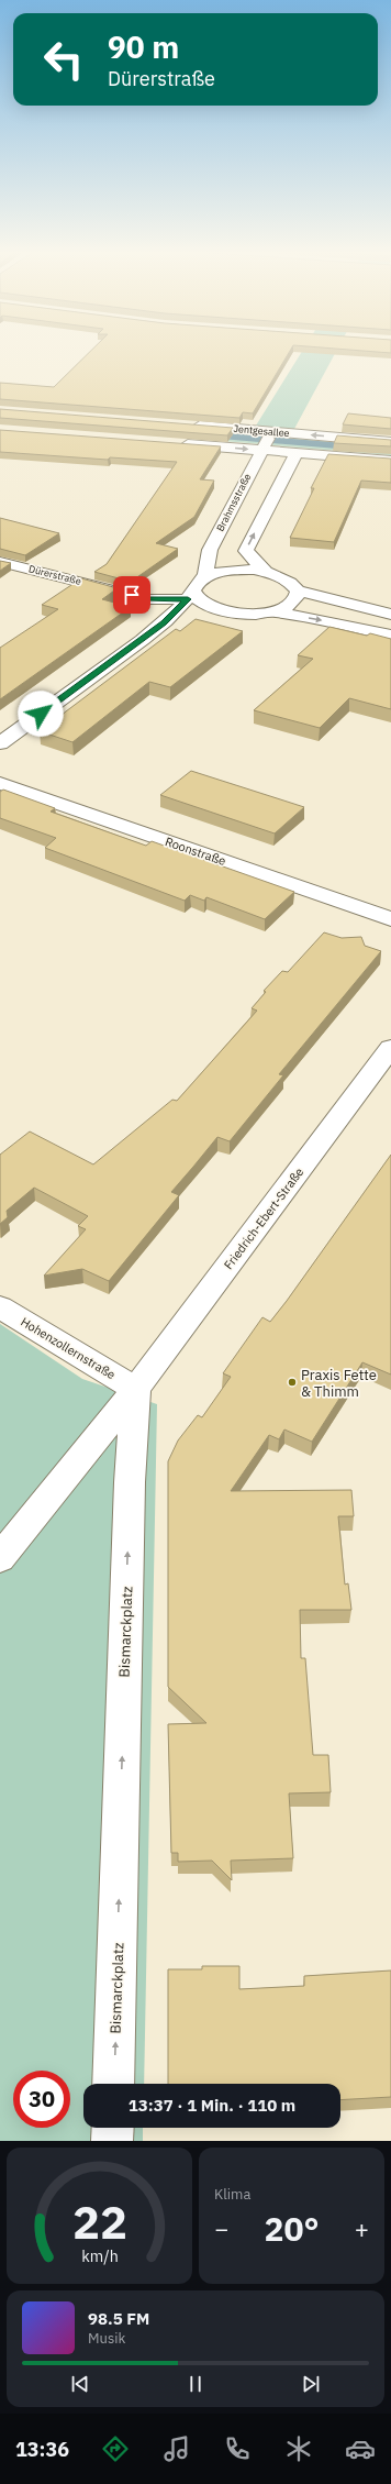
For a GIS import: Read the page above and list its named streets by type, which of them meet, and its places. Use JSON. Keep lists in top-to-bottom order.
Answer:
{
  "streets": {
    "street": [
      "Jentgesallee",
      "Brahmsstraße",
      "Dürerstraße",
      "Roonstraße",
      "Friedrich-Ebert-Straße",
      "Hohenzollernstraße",
      "Bismarckplatz"
    ]
  },
  "crossings": [
    ["Jentgesallee", "Brahmsstraße"],
    ["Friedrich-Ebert-Straße", "Hohenzollernstraße"],
    ["Friedrich-Ebert-Straße", "Bismarckplatz"],
    ["Hohenzollernstraße", "Bismarckplatz"]
  ],
  "one_way": ["Bismarckplatz"],
  "places": ["Praxis Fette & Thimm"],
  "page": {
    "turn": ["90 m", "Dürerstraße"],
    "limit": "30",
    "trip": "13:37 · 1 Min. · 110 m",
    "tile": "Klima",
    "heat": ["−", "20°", "+"],
    "song": ["98.5 FM", "Musik"],
    "tabs": "13:36",
    "gauge": ["22", "km/h"]
  }
}
